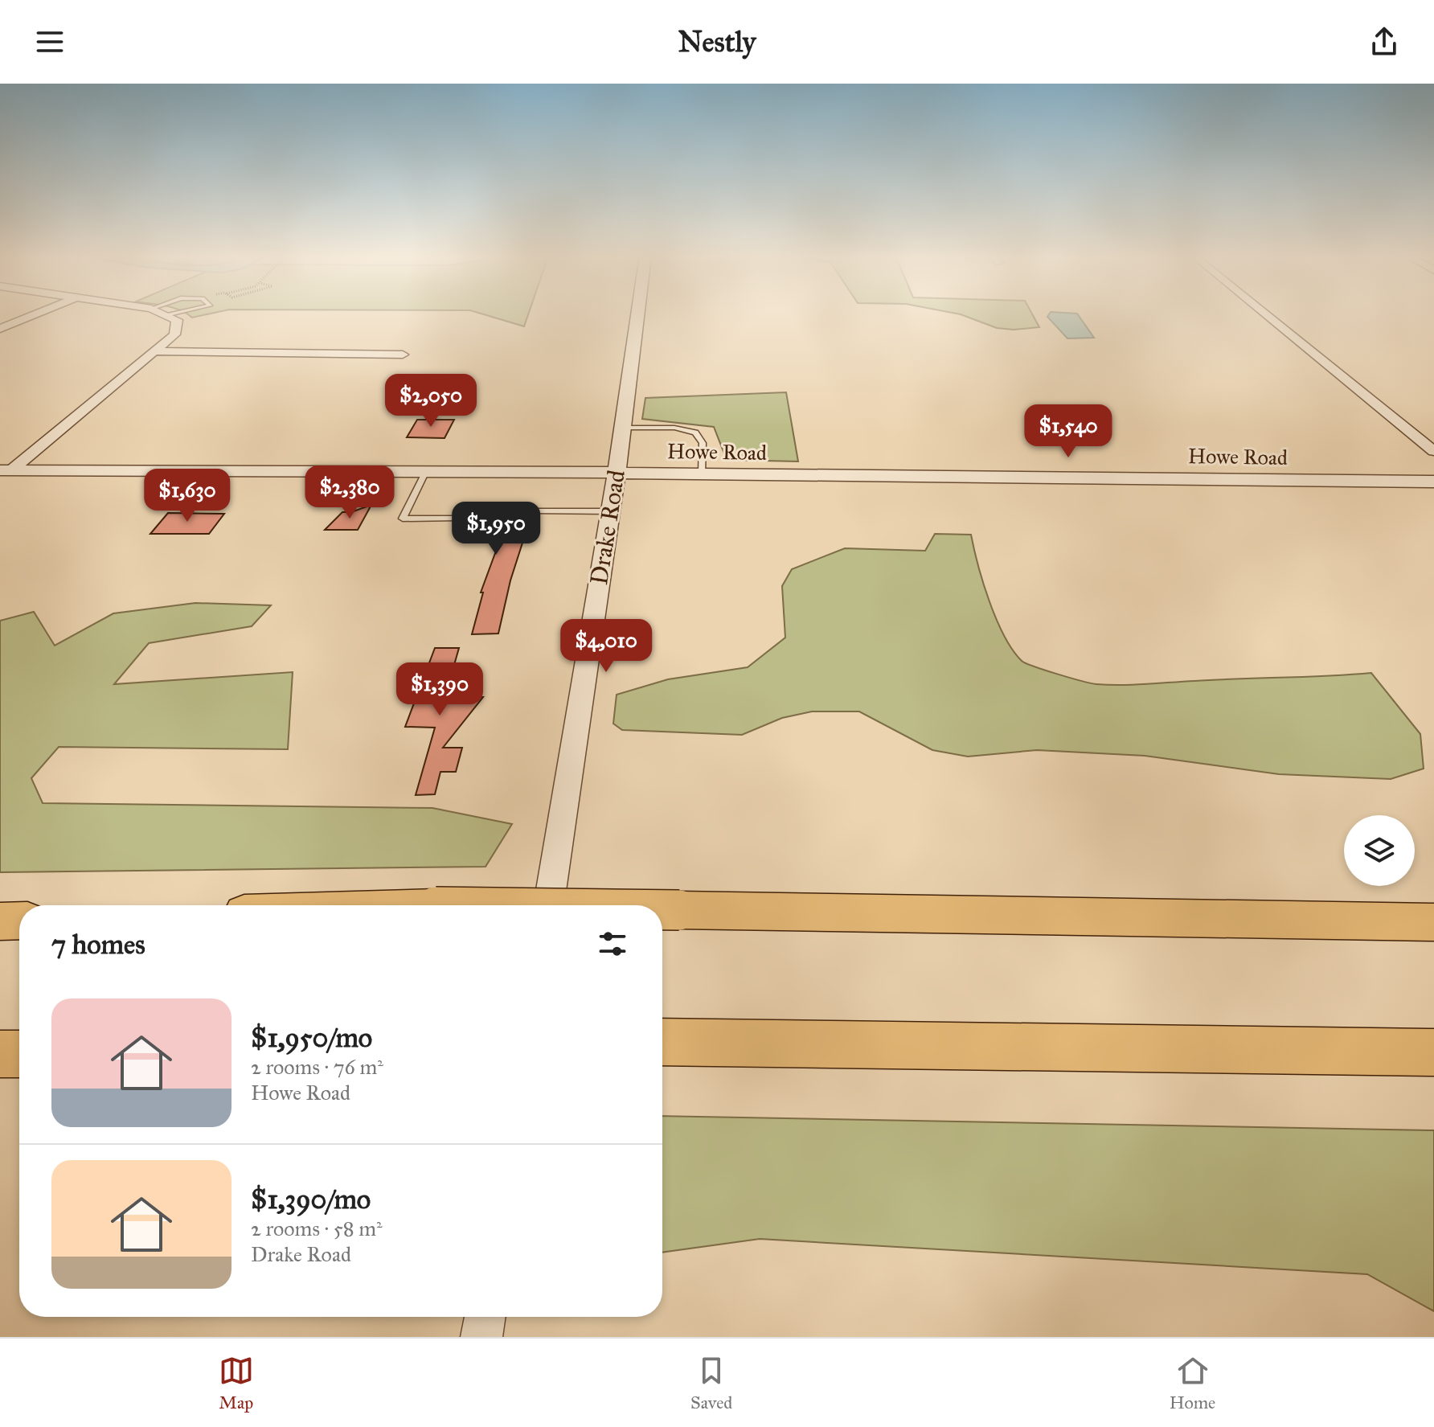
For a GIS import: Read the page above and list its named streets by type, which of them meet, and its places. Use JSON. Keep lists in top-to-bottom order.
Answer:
{
  "streets": {
    "street": ["Howe Road", "Drake Road"]
  },
  "crossings": [
    ["Howe Road", "Drake Road"]
  ],
  "page": {
    "header": "Nestly",
    "price": [
      "$2,050",
      "$1,540",
      "$2,380",
      "$1,630",
      "$1,950",
      "$4,010",
      "$1,390"
    ],
    "heading": "7 homes",
    "list": [
      {
        "name": "$1,950/mo",
        "note": "2 rooms · 76 m² · Howe Road"
      },
      {
        "name": "$1,390/mo",
        "note": "2 rooms · 58 m² · Drake Road"
      }
    ],
    "tabs": ["Map", "Saved", "Home"]
  }
}
